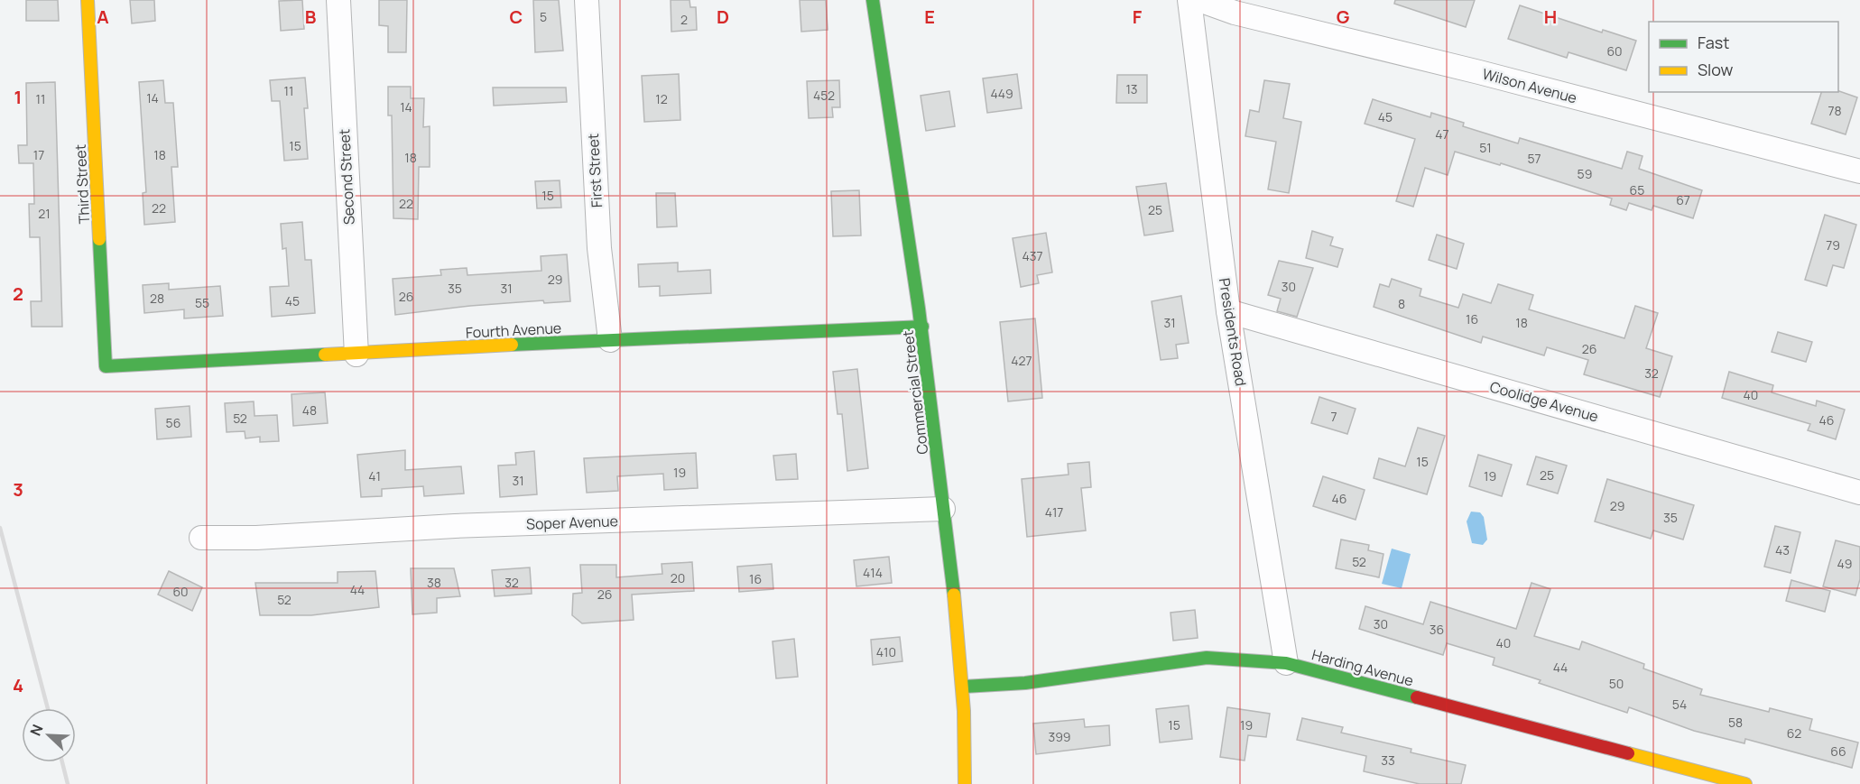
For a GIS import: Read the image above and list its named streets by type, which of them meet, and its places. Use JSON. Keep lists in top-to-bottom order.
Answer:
{
  "streets": {
    "street": [
      "Wilson Avenue",
      "First Street",
      "Second Street",
      "Third Street",
      "Fourth Avenue",
      "Presidents Road",
      "Commercial Street",
      "Coolidge Avenue",
      "Soper Avenue",
      "Harding Avenue"
    ]
  },
  "crossings": [
    ["First Street", "Fourth Avenue"],
    ["Second Street", "Fourth Avenue"],
    ["Third Street", "Fourth Avenue"],
    ["Fourth Avenue", "Commercial Street"],
    ["Presidents Road", "Coolidge Avenue"],
    ["Presidents Road", "Harding Avenue"],
    ["Commercial Street", "Soper Avenue"],
    ["Commercial Street", "Harding Avenue"]
  ],
  "house_numbers": [
    "5",
    "2",
    "60",
    "13",
    "11",
    "449",
    "452",
    "14",
    "11",
    "12",
    "14",
    "78",
    "45",
    "47",
    "15",
    "51",
    "17",
    "18",
    "18",
    "57",
    "59",
    "65",
    "15",
    "67",
    "22",
    "22",
    "25",
    "21",
    "79",
    "437",
    "29",
    "30",
    "35",
    "31",
    "26",
    "28",
    "45",
    "55",
    "8",
    "16",
    "31",
    "18",
    "26",
    "427",
    "32",
    "40",
    "48",
    "7",
    "52",
    "46",
    "56",
    "15",
    "19",
    "25",
    "41",
    "19",
    "31",
    "46",
    "29",
    "417",
    "35",
    "43",
    "52",
    "49",
    "414",
    "20",
    "16",
    "38",
    "32",
    "44",
    "60",
    "26",
    "52",
    "30",
    "36",
    "40",
    "410",
    "44",
    "50",
    "54",
    "58",
    "15",
    "19",
    "62",
    "399",
    "66",
    "33"
  ],
  "legend": ["Fast", "Slow"],
  "north": "top left",
  "grid": {
    "columns": [
      "A",
      "B",
      "C",
      "D",
      "E",
      "F",
      "G",
      "H"
    ],
    "rows": [
      "1",
      "2",
      "3",
      "4"
    ]
  }
}
